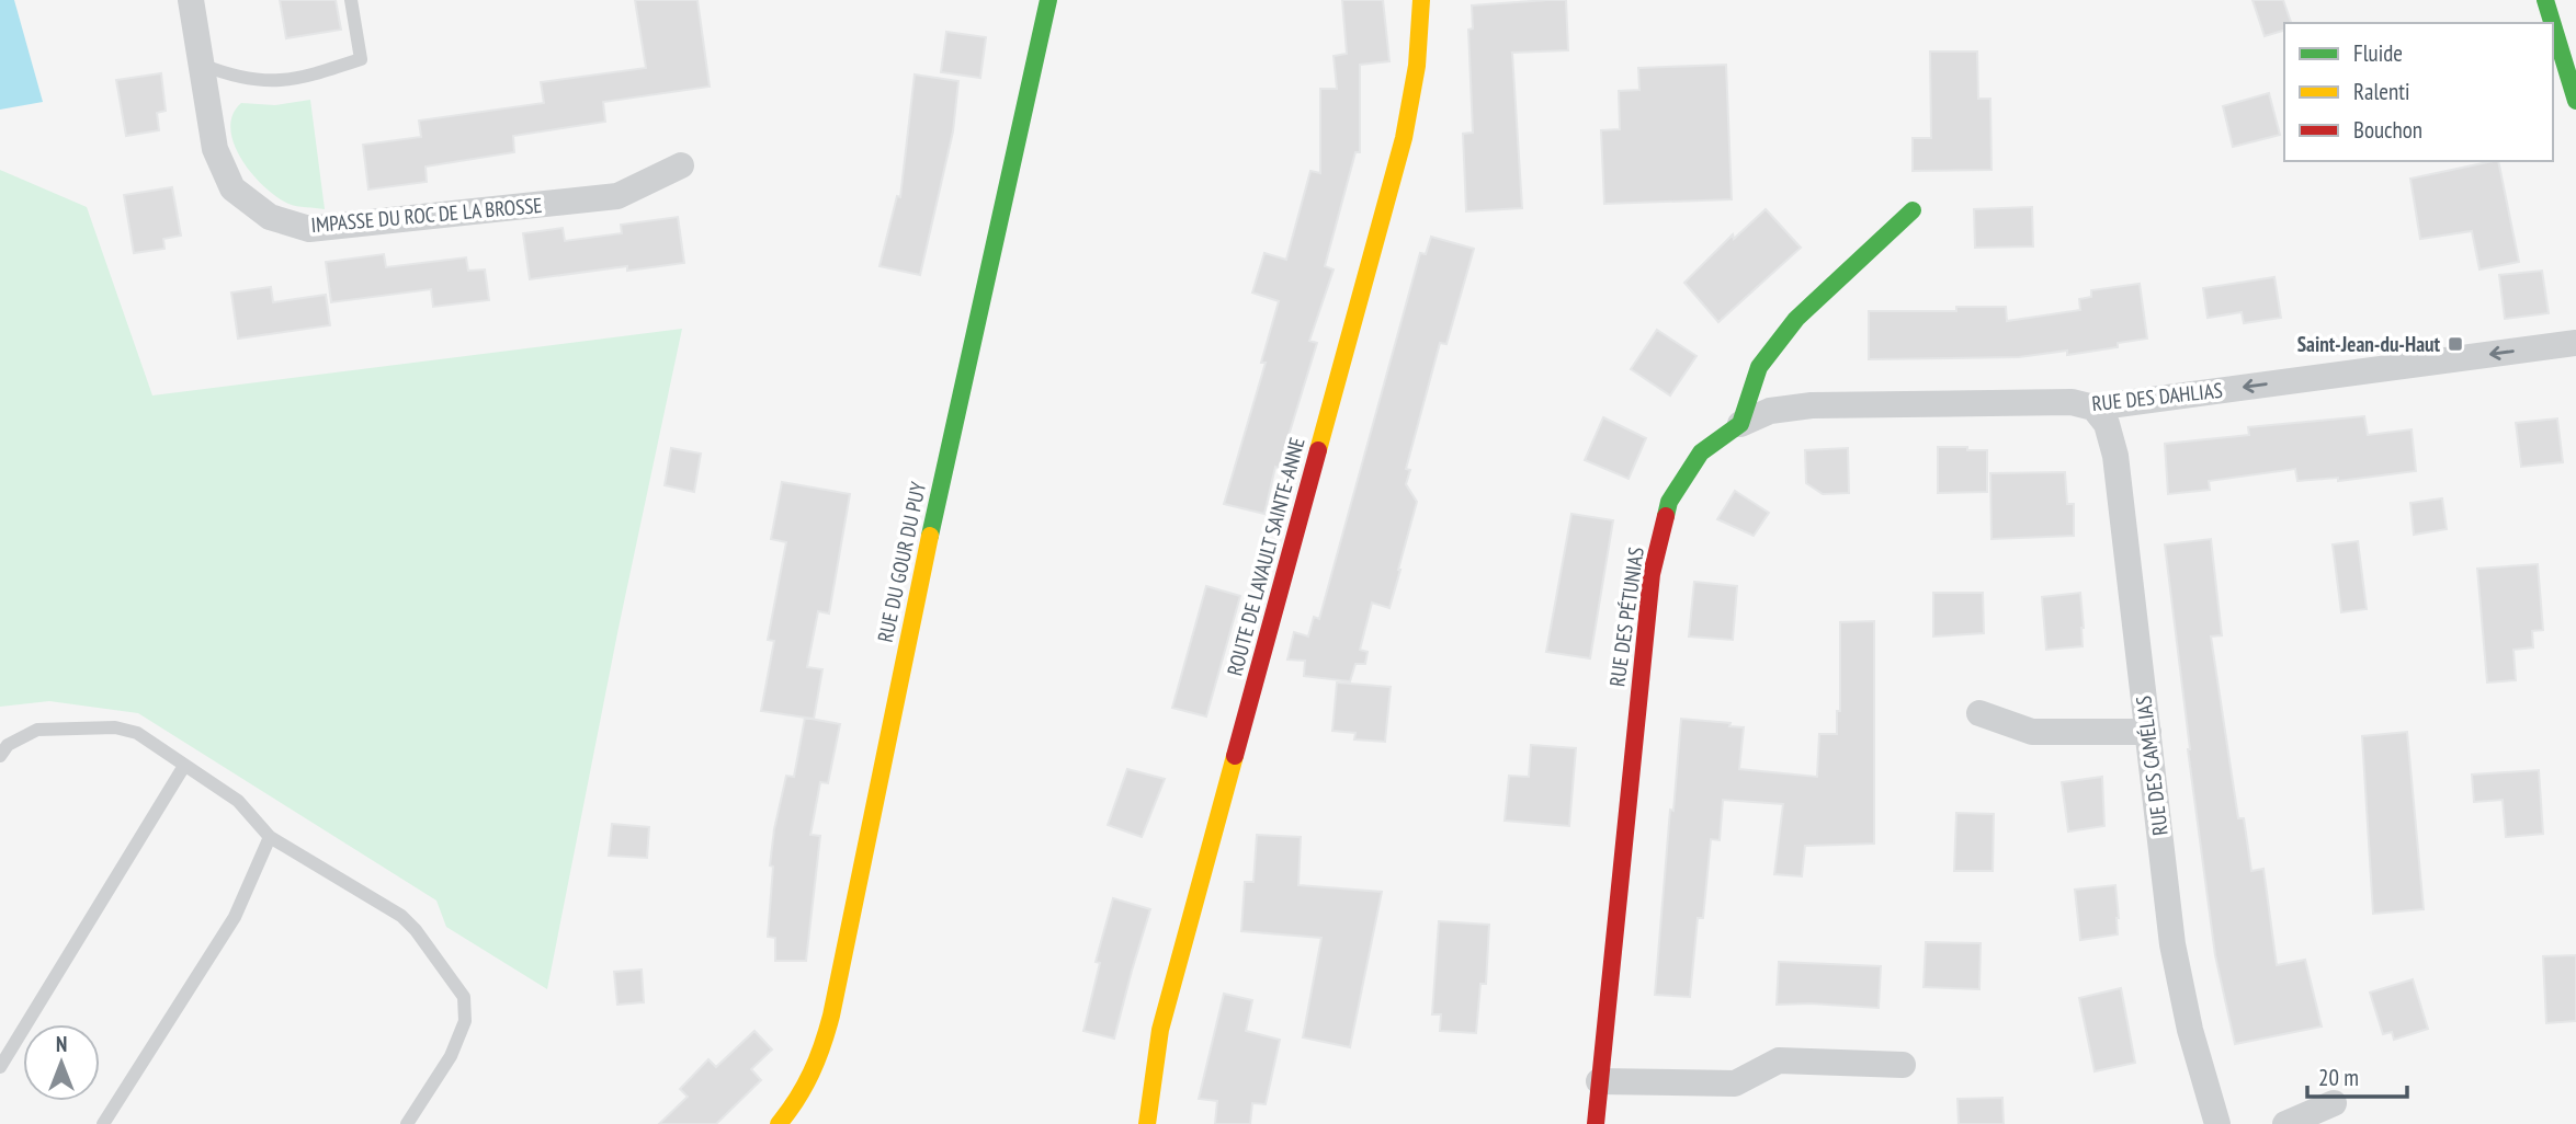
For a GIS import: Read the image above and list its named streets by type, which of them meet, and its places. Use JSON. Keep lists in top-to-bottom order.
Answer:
{
  "streets": {
    "street": [
      "IMPASSE DU ROC DE LA BROSSE",
      "RUE DES DAHLIAS",
      "ROUTE DE LAVAULT SAINTE-ANNE",
      "RUE DU GOUR DU PUY",
      "RUE DES PÉTUNIAS",
      "RUE DES CAMÉLIAS"
    ]
  },
  "crossings": [
    ["RUE DES DAHLIAS", "RUE DES PÉTUNIAS"],
    ["RUE DES DAHLIAS", "RUE DES CAMÉLIAS"]
  ],
  "one_way": ["RUE DES DAHLIAS"],
  "places": {
    "transit": ["Saint-Jean-du-Haut"]
  },
  "legend": ["Fluide", "Ralenti", "Bouchon"],
  "scale_bar": "20 m",
  "north": "top"
}
